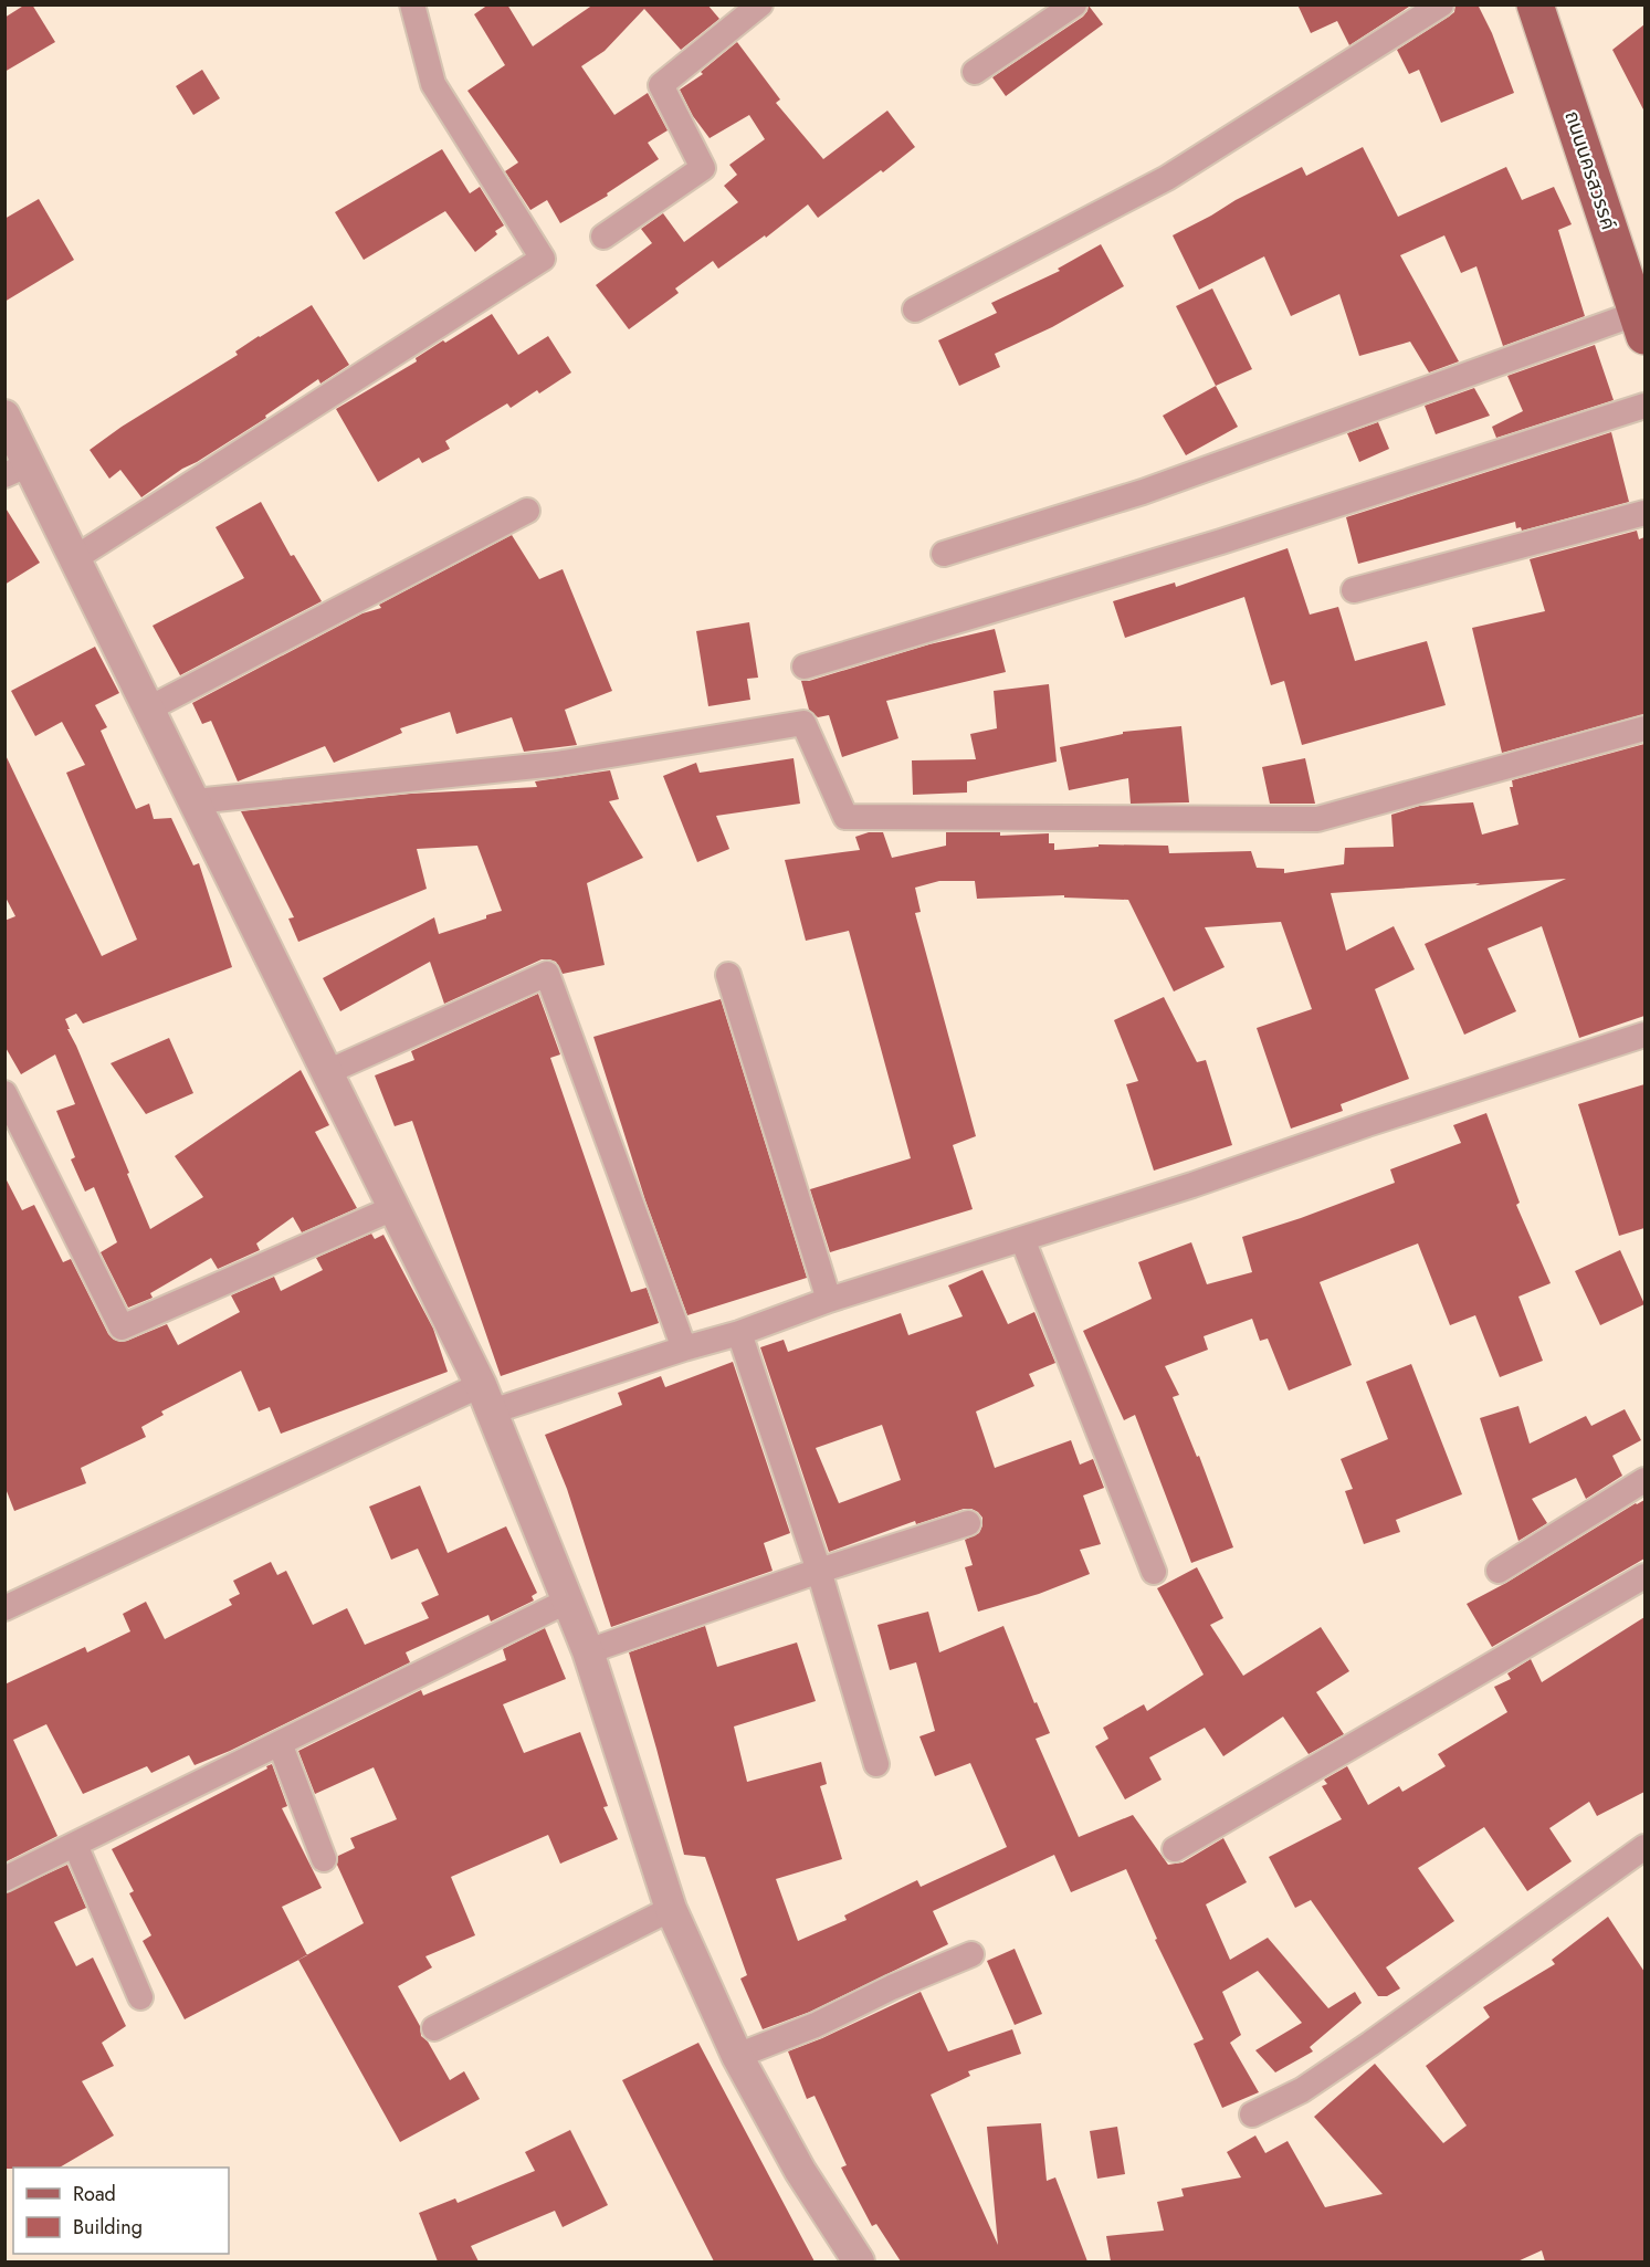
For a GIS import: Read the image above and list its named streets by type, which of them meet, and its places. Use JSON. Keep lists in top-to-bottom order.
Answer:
{
  "streets": {
    "main road": ["ถนนนครสวรรค์"]
  },
  "legend": ["Road", "Building"]
}
